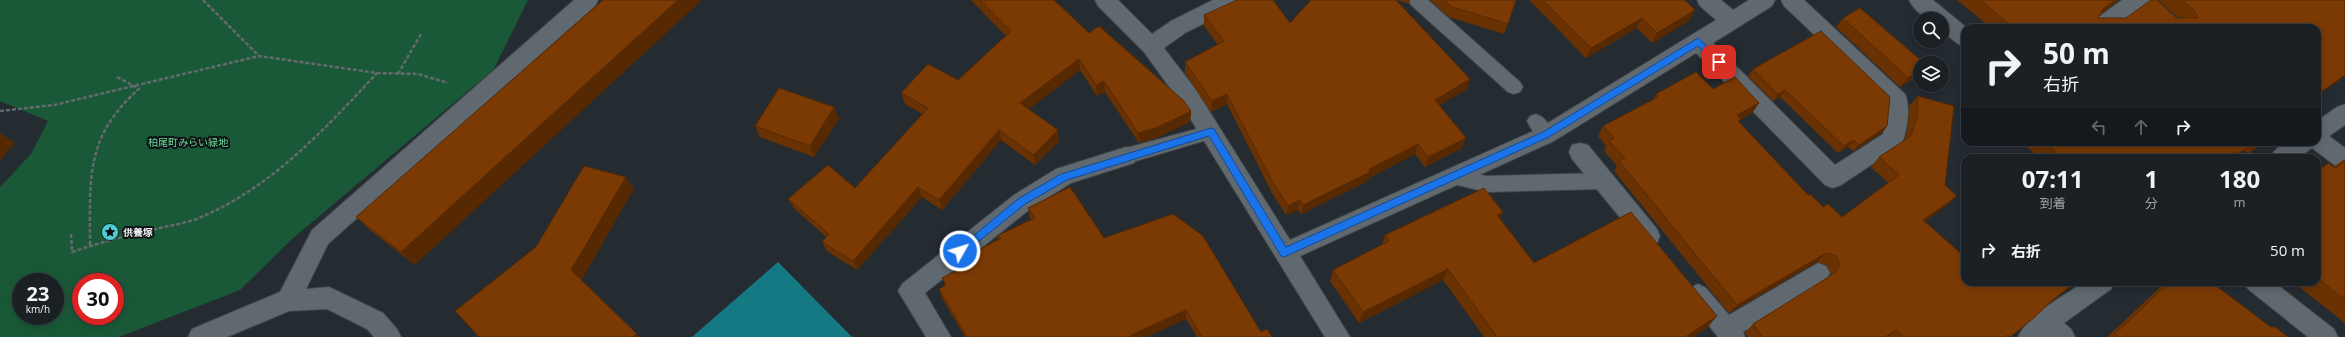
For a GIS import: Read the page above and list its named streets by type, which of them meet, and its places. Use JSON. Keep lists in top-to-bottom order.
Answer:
{
  "parks": ["柏尾町みらい緑地"],
  "places": {
    "place": ["供養塚"]
  },
  "page": {
    "turn": ["50 m", "右折"],
    "eta": [
      "07:11",
      "到着",
      "1",
      "分",
      "180",
      "m"
    ],
    "list": [
      {
        "name": "右折",
        "value": "50 m"
      }
    ],
    "speed": "23 km/h",
    "limit": "30"
  }
}
